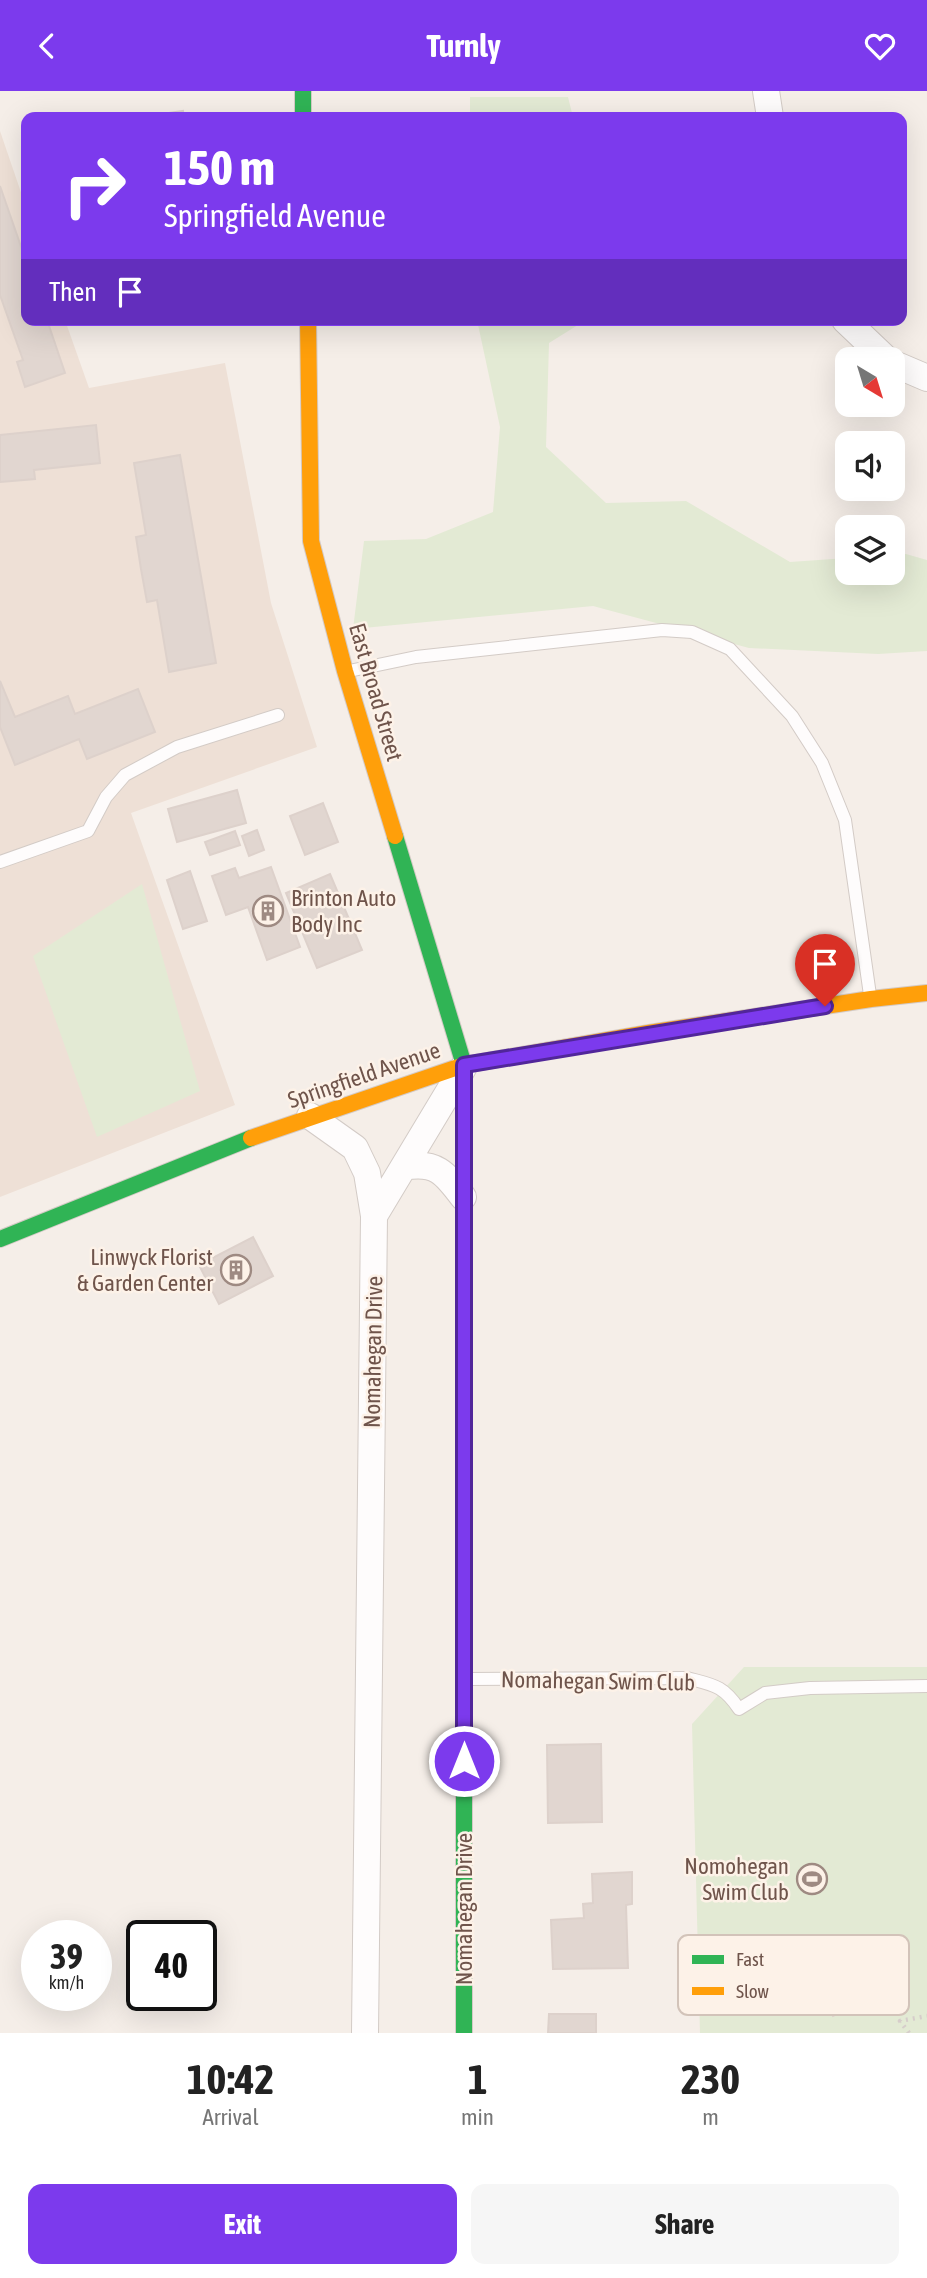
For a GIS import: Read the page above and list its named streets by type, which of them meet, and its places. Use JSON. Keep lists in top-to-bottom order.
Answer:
{
  "streets": {
    "street": ["East Broad Street", "Springfield Avenue", "Nomahegan Drive"],
    "lane": ["Nomahegan Swim Club"]
  },
  "crossings": [
    ["East Broad Street", "Springfield Avenue"],
    ["East Broad Street", "Nomahegan Drive"],
    ["Springfield Avenue", "Nomahegan Drive"],
    ["Nomahegan Drive", "Nomahegan Swim Club"]
  ],
  "places": {
    "building": ["Brinton Auto Body Inc", "Linwyck Florist & Garden Center"],
    "sports": ["Nomohegan Swim Club"]
  },
  "legend": ["Fast", "Slow"],
  "north": "bottom right",
  "page": {
    "header": "Turnly",
    "turn": ["150 m", "Springfield Avenue"],
    "then": "Then",
    "speed": "39 km/h",
    "limit": "40",
    "eta": [
      "10:42",
      "Arrival",
      "1",
      "min",
      "230",
      "m"
    ],
    "buttons": ["Exit", "Share"]
  }
}
